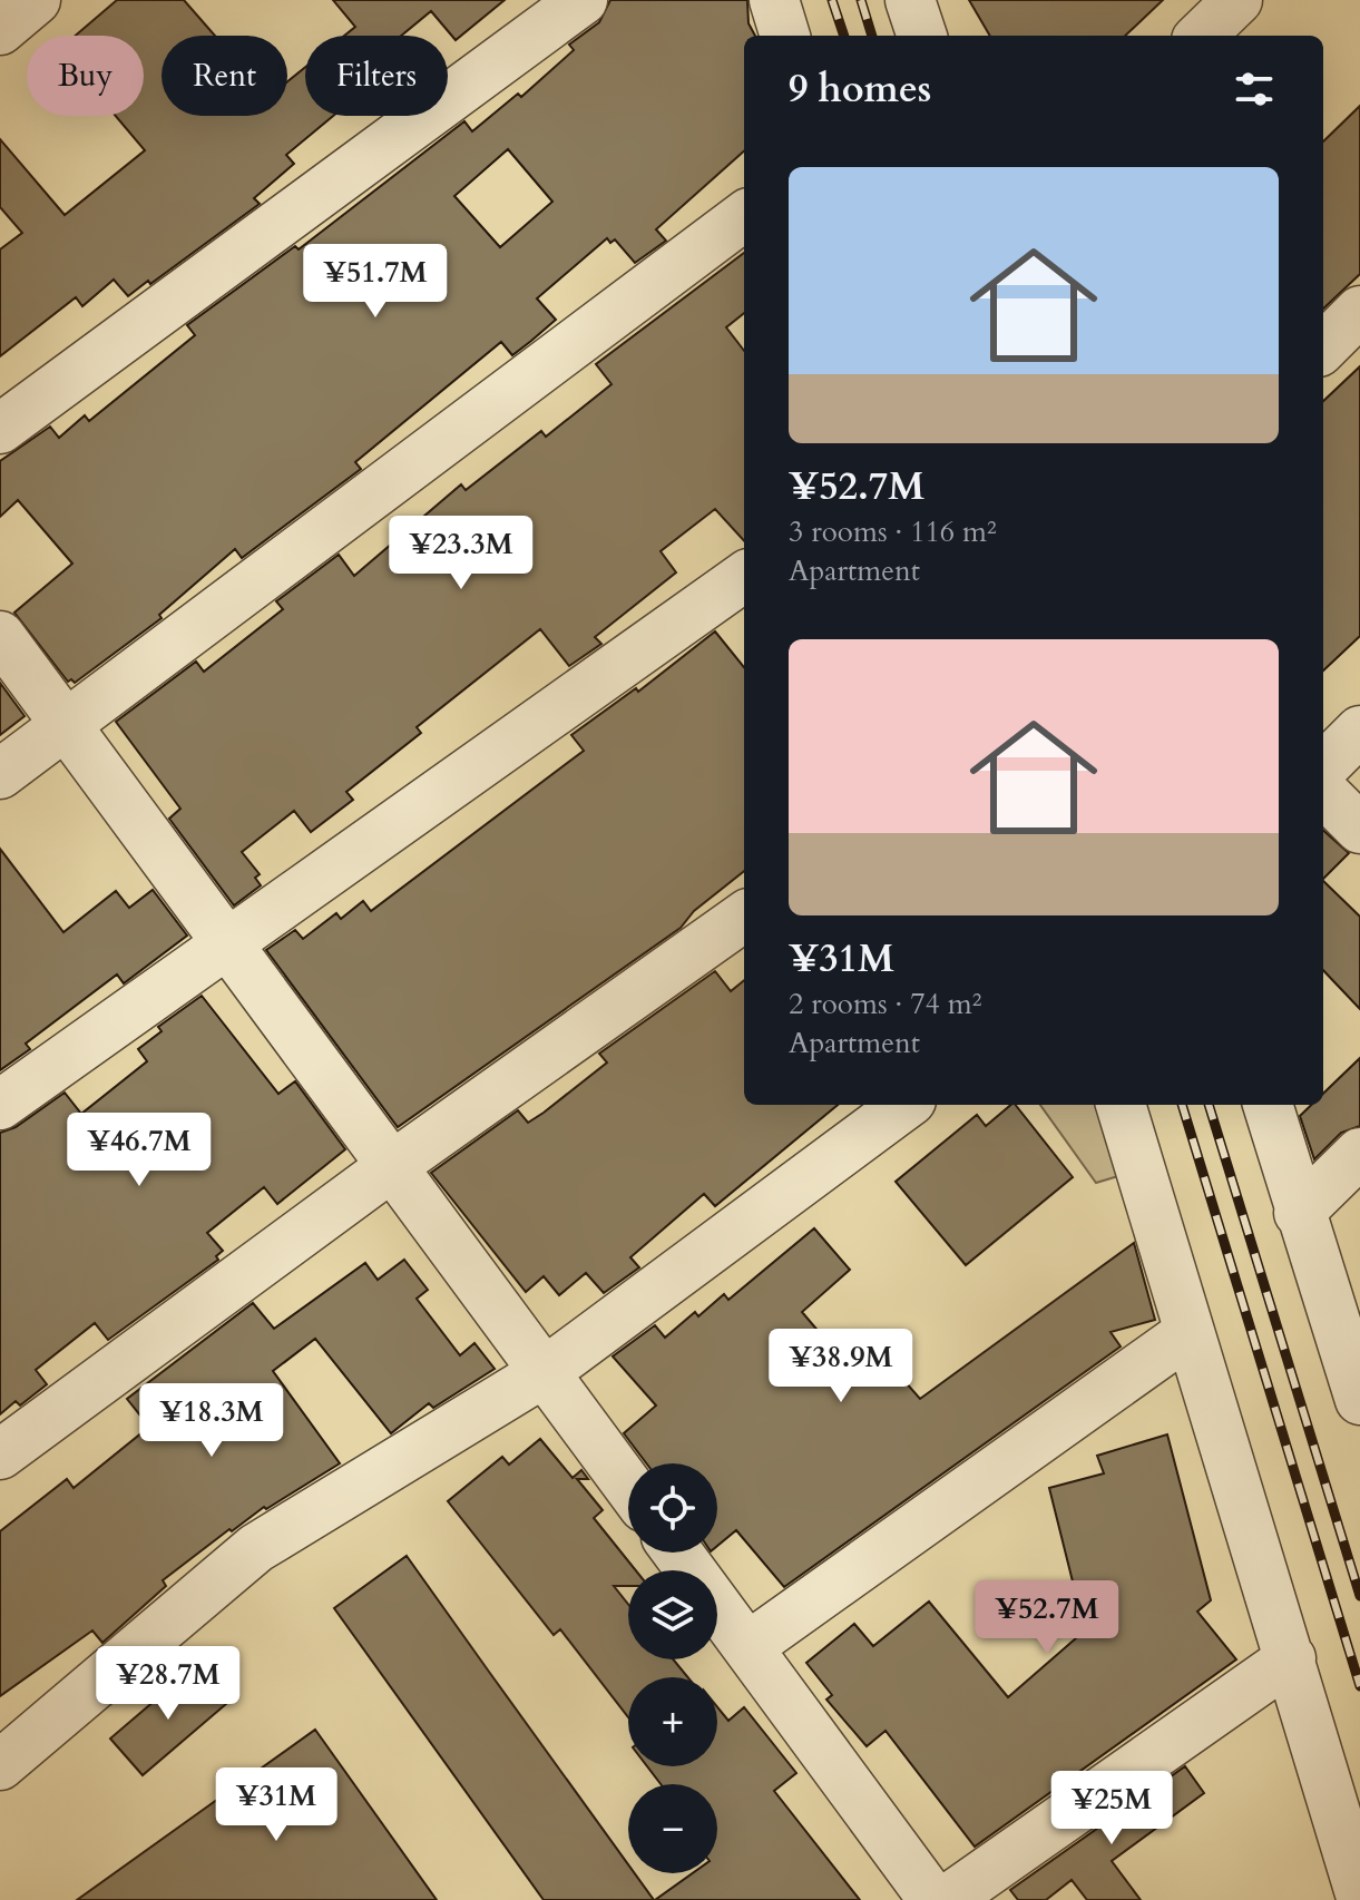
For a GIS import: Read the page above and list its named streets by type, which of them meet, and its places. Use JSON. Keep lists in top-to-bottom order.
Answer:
{
  "page": {
    "chip": ["Buy", "Rent", "Filters"],
    "heading": "9 homes",
    "list": [
      {
        "name": "¥52.7M",
        "note": "3 rooms · 116 m² · Apartment"
      },
      {
        "name": "¥31M",
        "note": "2 rooms · 74 m² · Apartment"
      }
    ],
    "price": [
      "¥51.7M",
      "¥23.3M",
      "¥46.7M",
      "¥38.9M",
      "¥18.3M",
      "¥52.7M",
      "¥28.7M",
      "¥31M",
      "¥25M"
    ],
    "map_buttons": ["+", "−"]
  }
}
